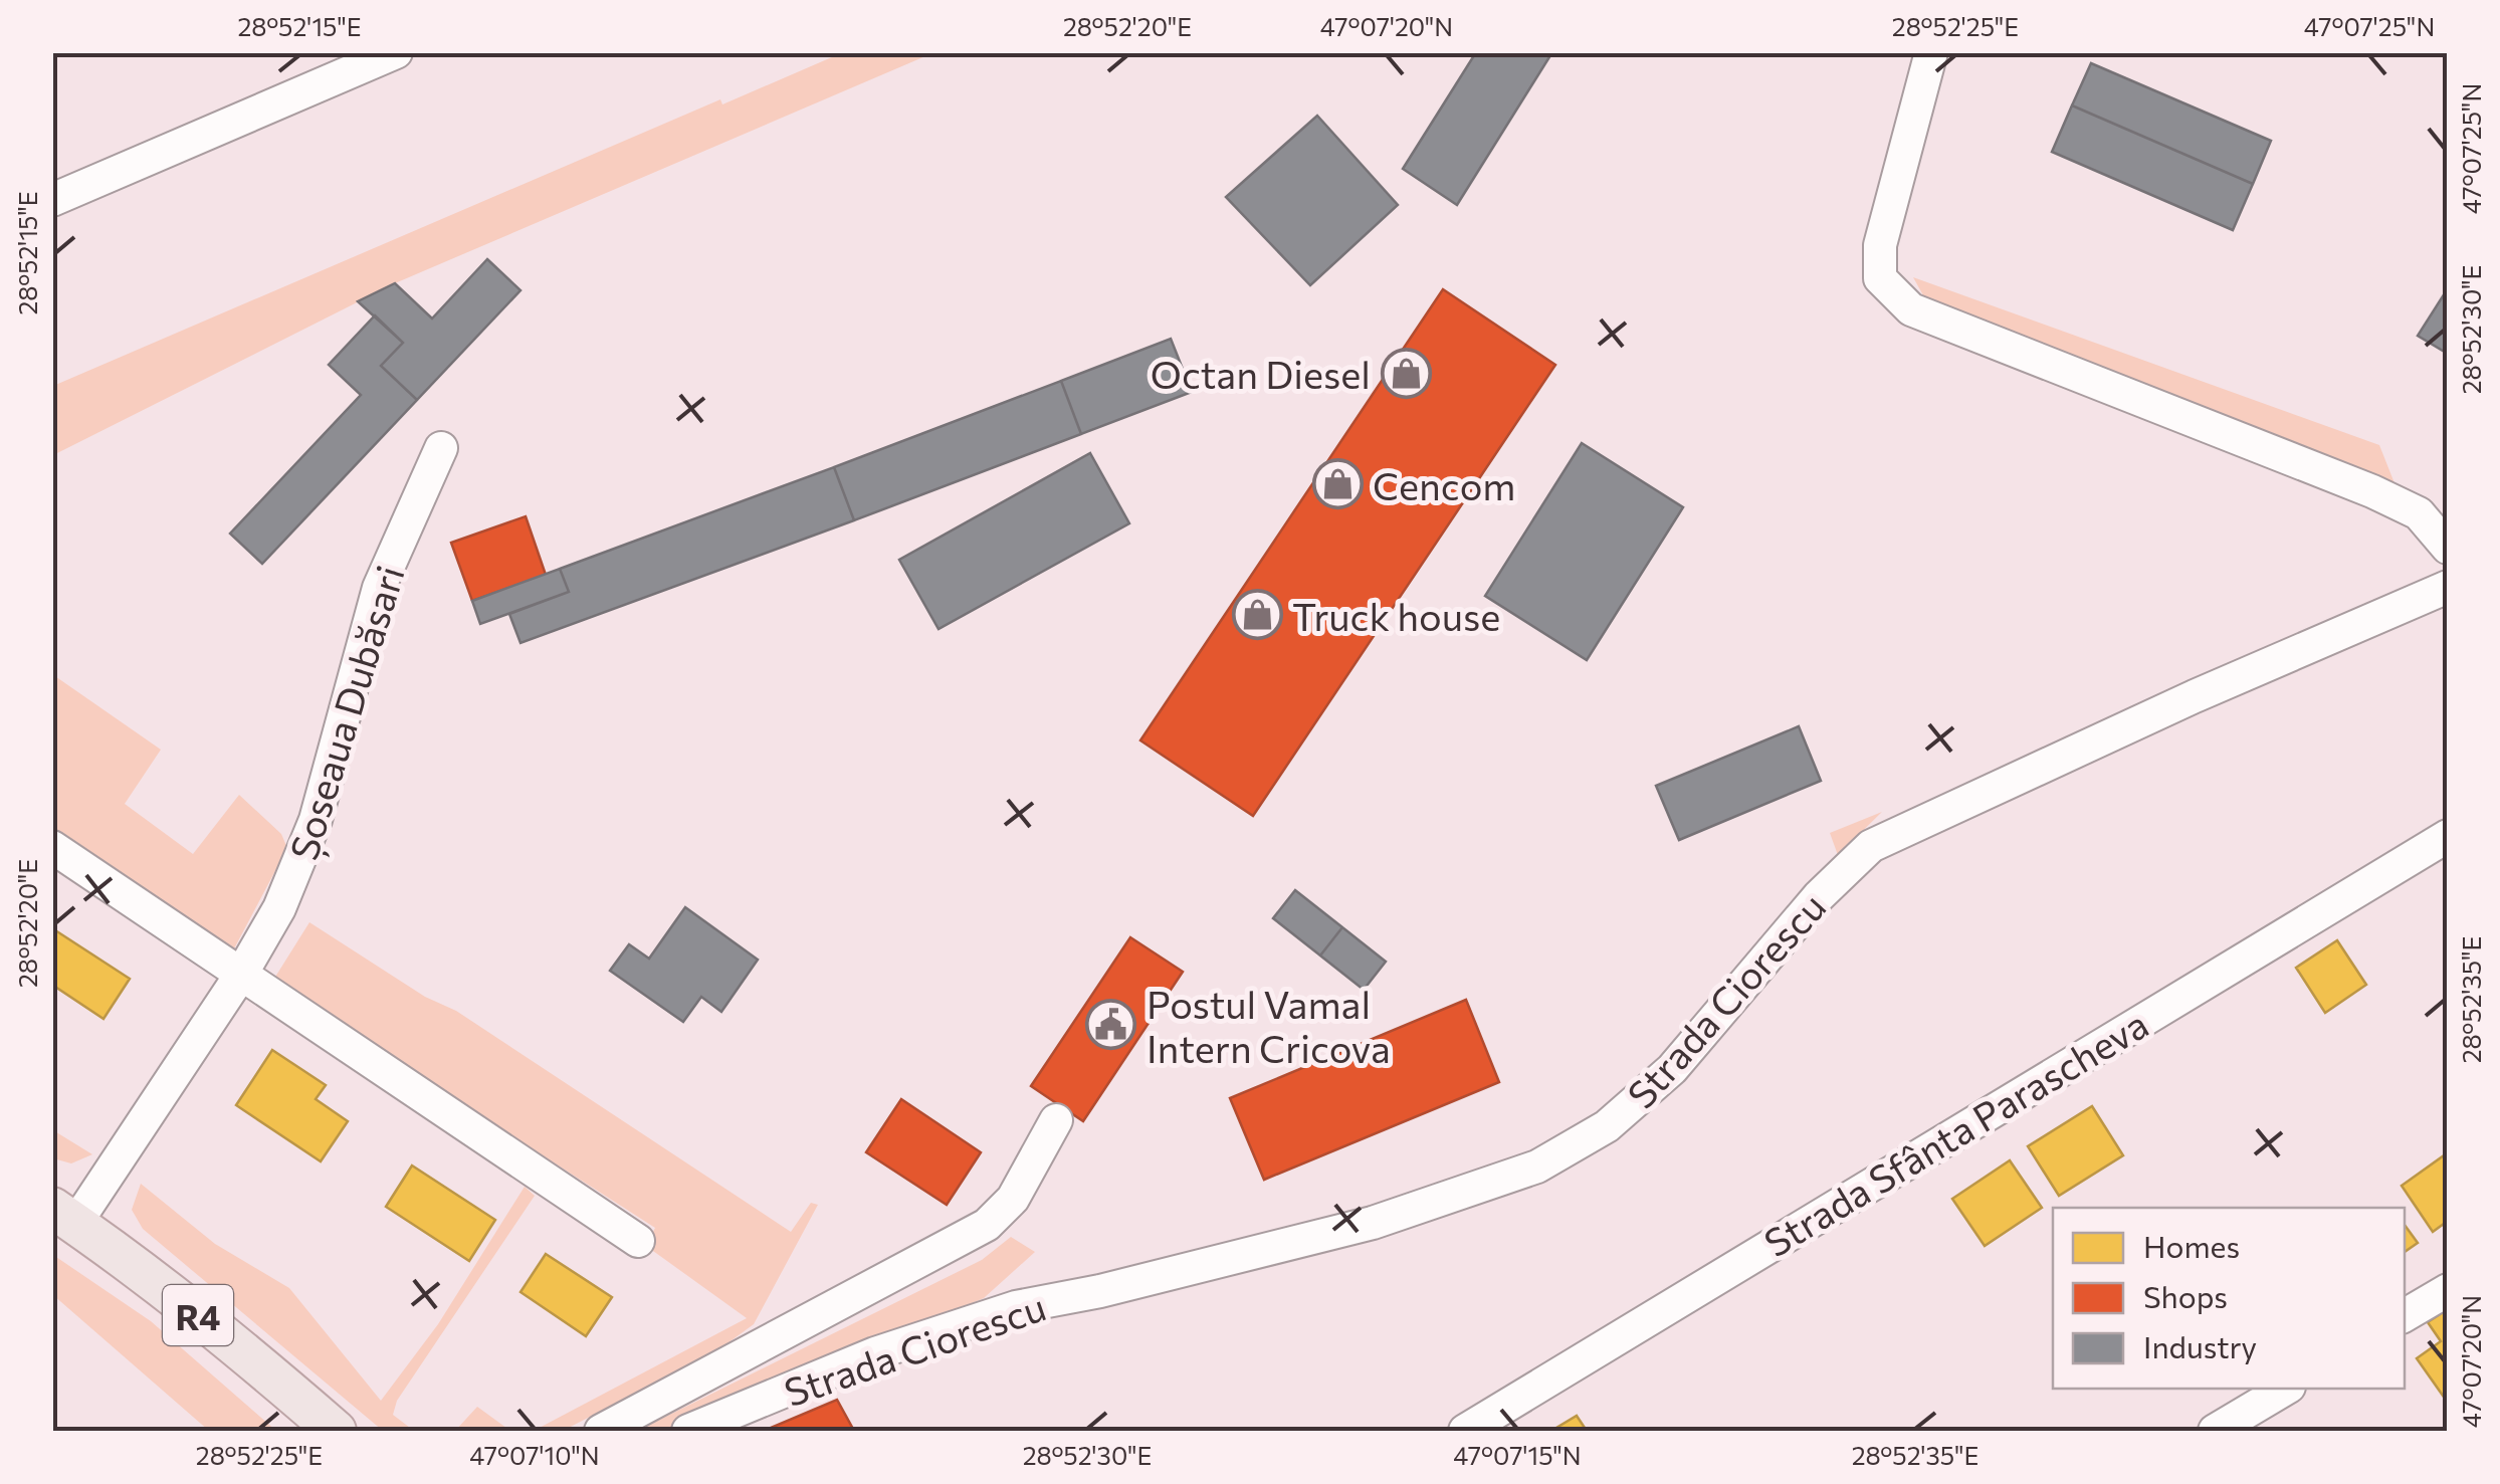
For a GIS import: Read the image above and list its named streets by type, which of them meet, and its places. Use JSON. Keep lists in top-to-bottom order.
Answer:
{
  "streets": {
    "main road": ["R4"],
    "street": ["Șoseaua Dubăsari", "Strada Ciorescu", "Strada Sfânta Parascheva"]
  },
  "crossings": [
    ["Șoseaua Dubăsari", "R4"]
  ],
  "places": {
    "shop": ["Octan Diesel", "Cencom", "Truck house"],
    "public building": ["Postul Vamal Intern Cricova"]
  },
  "legend": ["Homes", "Shops", "Industry"],
  "coordinates": [
    "28°52'15\"E",
    "28°52'20\"E",
    "47°07'20\"N",
    "28°52'25\"E",
    "47°07'25\"N",
    "28°52'30\"E",
    "28°52'35\"E",
    "47°07'10\"N",
    "47°07'15\"N"
  ]
}
